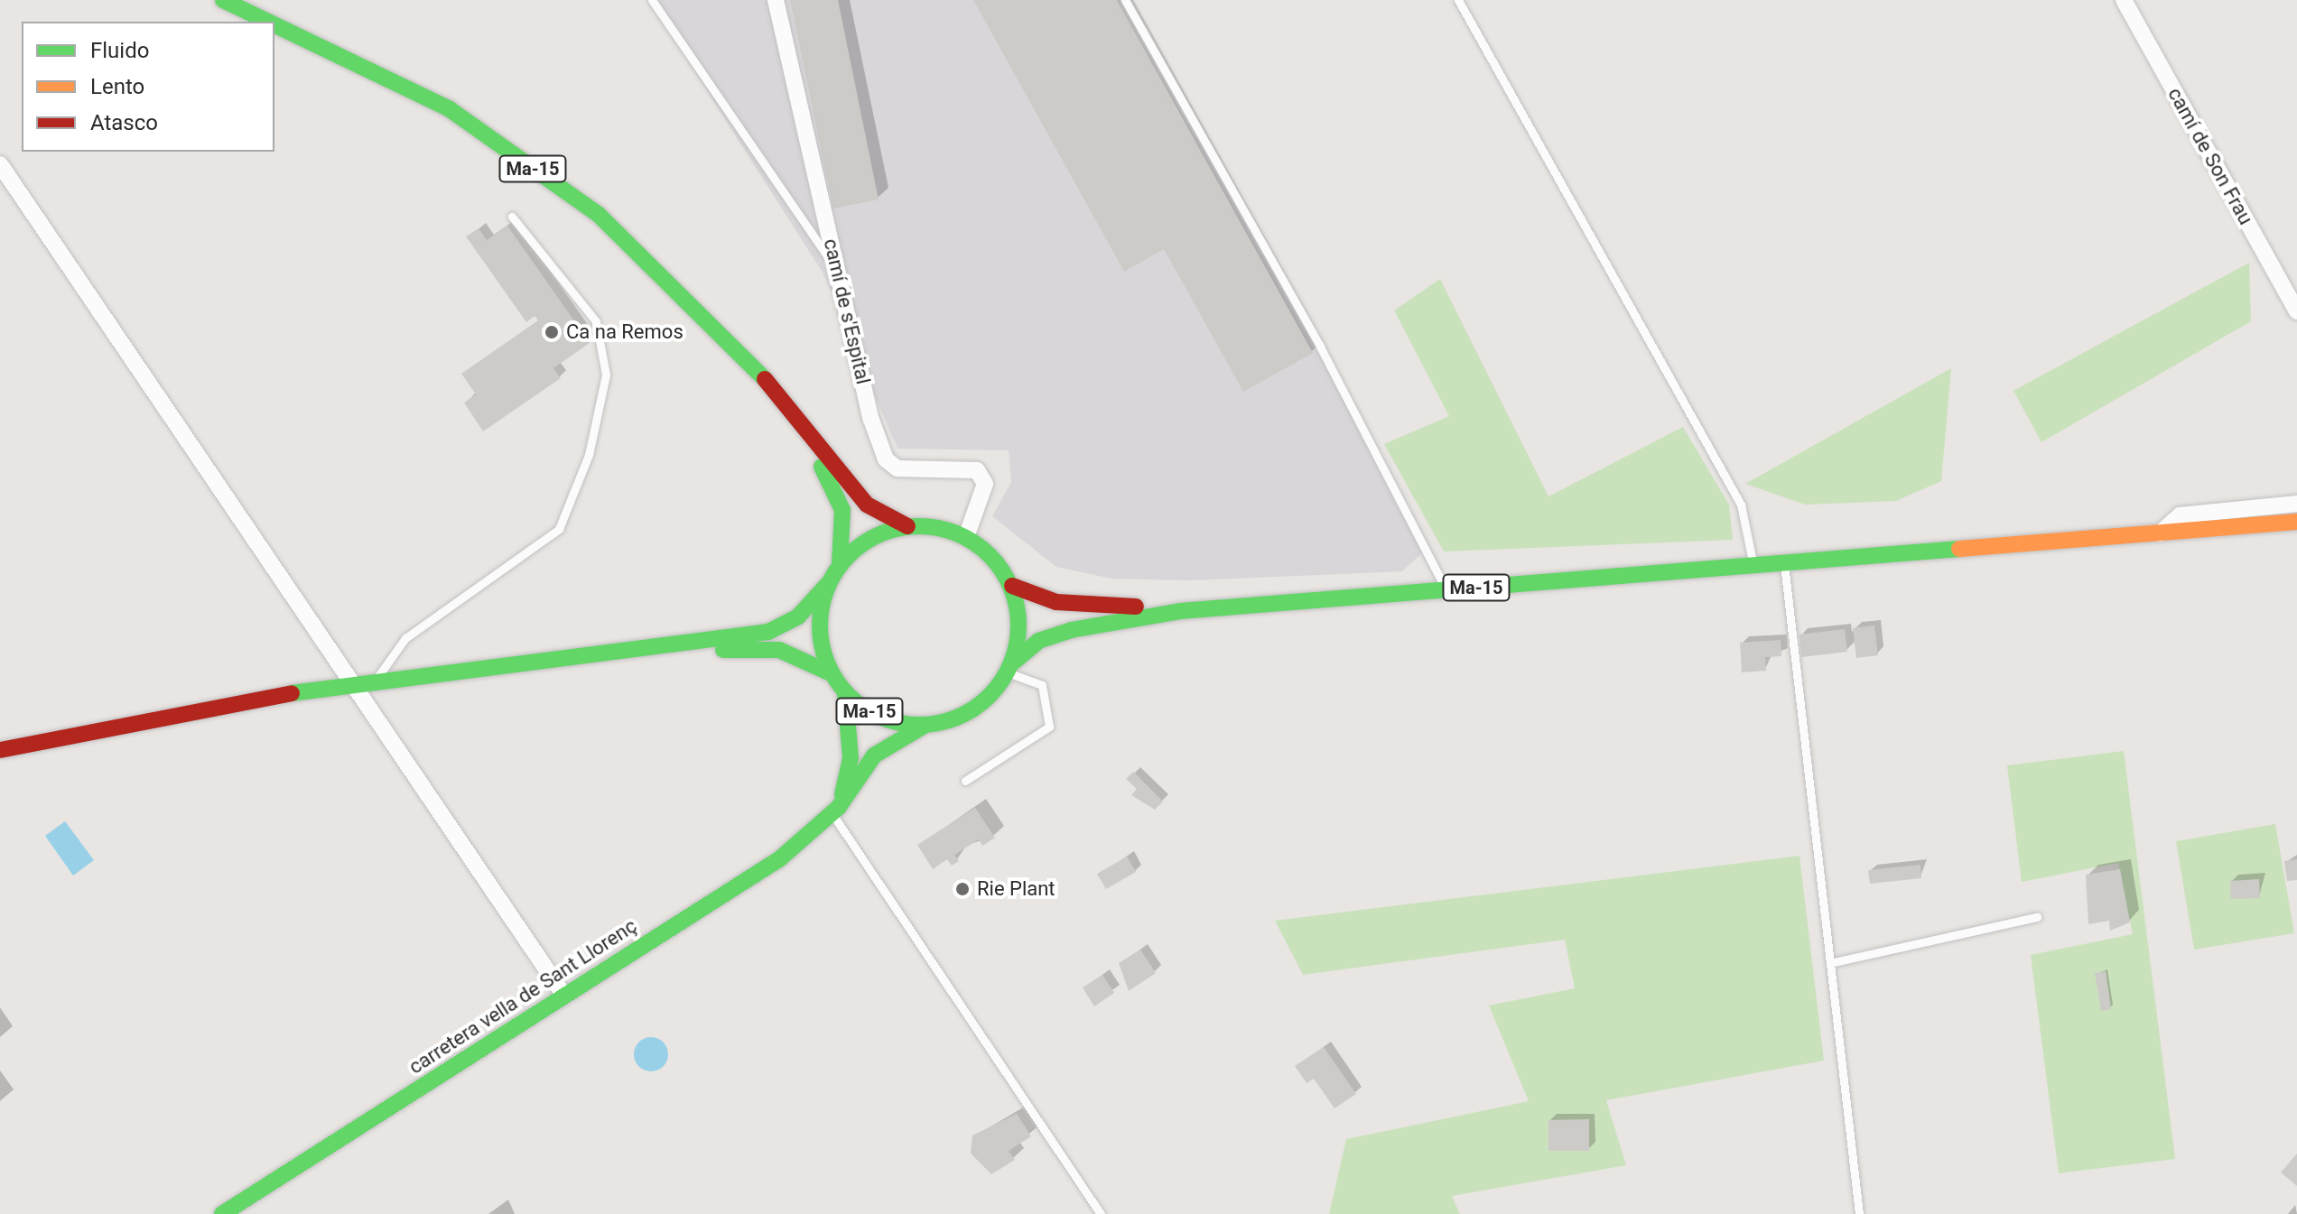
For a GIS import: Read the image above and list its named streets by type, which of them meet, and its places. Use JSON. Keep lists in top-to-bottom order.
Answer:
{
  "streets": {
    "main road": ["Ma-15", "carretera vella de Sant Llorenç"],
    "street": ["camí de Son Frau", "camí de s'Espital"]
  },
  "crossings": [
    ["Ma-15", "camí de s'Espital"],
    ["Ma-15", "carretera vella de Sant Llorenç"],
    ["camí de s'Espital", "carretera vella de Sant Llorenç"]
  ],
  "places": ["Ca na Remos", "Rie Plant"],
  "legend": ["Fluido", "Lento", "Atasco"]
}
